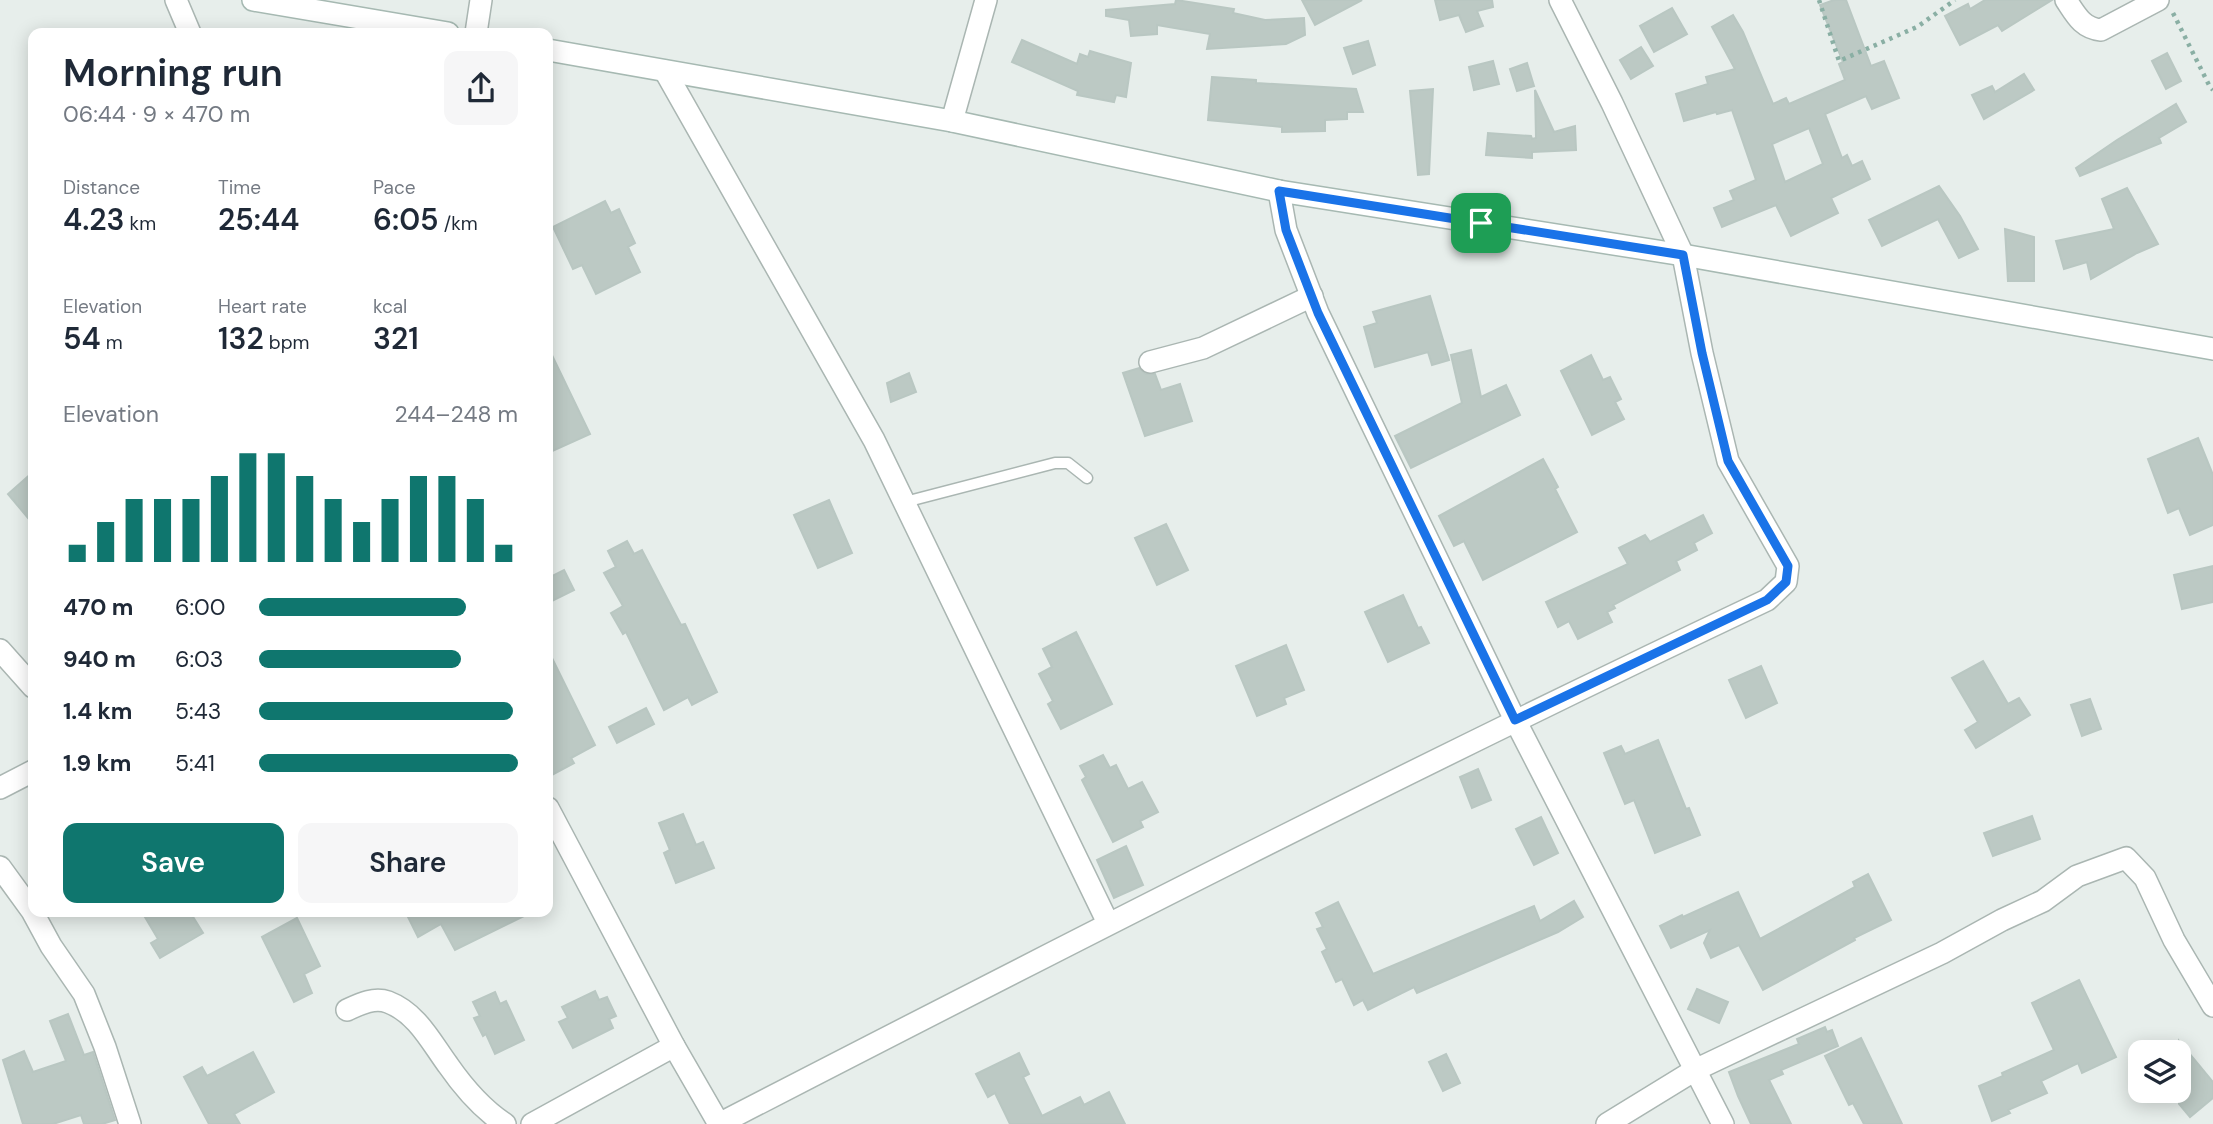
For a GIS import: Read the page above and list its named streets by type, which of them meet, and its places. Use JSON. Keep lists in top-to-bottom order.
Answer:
{
  "page": {
    "heading": ["Morning run", "06:44 · 9 × 470 m"],
    "stats": [
      ["Distance", "4.23 km"],
      ["Time", "25:44"],
      ["Pace", "6:05 /km"],
      ["Elevation", "54 m"],
      ["Heart rate", "132 bpm"],
      ["kcal", "321"]
    ],
    "chart": ["Elevation", "244–248 m"],
    "list": [
      {
        "name": "470 m",
        "note": "6:00"
      },
      {
        "name": "940 m",
        "note": "6:03"
      },
      {
        "name": "1.4 km",
        "note": "5:43"
      },
      {
        "name": "1.9 km",
        "note": "5:41"
      }
    ],
    "buttons": ["Save", "Share"]
  }
}
